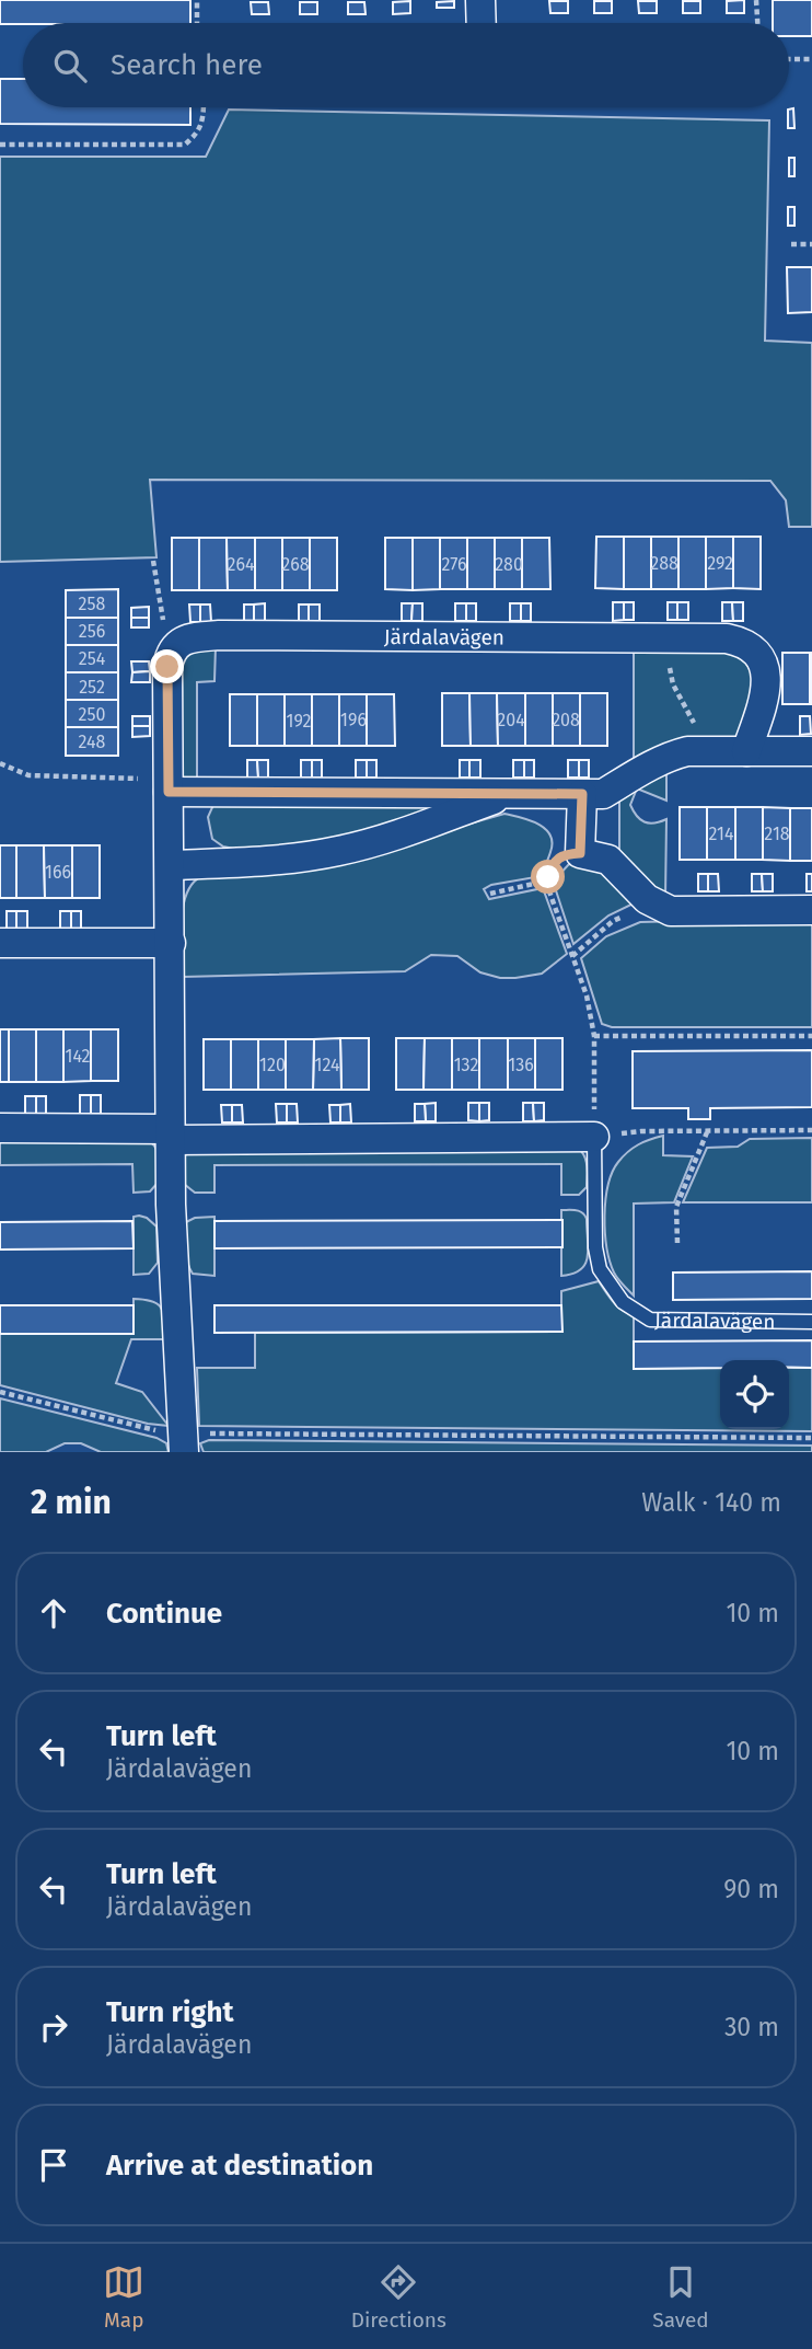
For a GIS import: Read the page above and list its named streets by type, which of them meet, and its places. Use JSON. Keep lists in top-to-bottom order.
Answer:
{
  "streets": {
    "street": ["Järdalavägen"]
  },
  "house_numbers": [
    "288",
    "292",
    "264",
    "268",
    "276",
    "280",
    "258",
    "256",
    "254",
    "252",
    "250",
    "196",
    "204",
    "208",
    "192",
    "248",
    "214",
    "218",
    "166",
    "142",
    "120",
    "124",
    "132",
    "136"
  ],
  "page": {
    "search": "Search here",
    "heading": ["2 min", "Walk · 140 m"],
    "list": [
      ["Continue", "10 m"],
      ["Turn left", "Järdalavägen", "10 m"],
      ["Turn left", "Järdalavägen", "90 m"],
      ["Turn right", "Järdalavägen", "30 m"],
      "Arrive at destination"
    ],
    "nav": ["Map", "Directions", "Saved"]
  }
}
